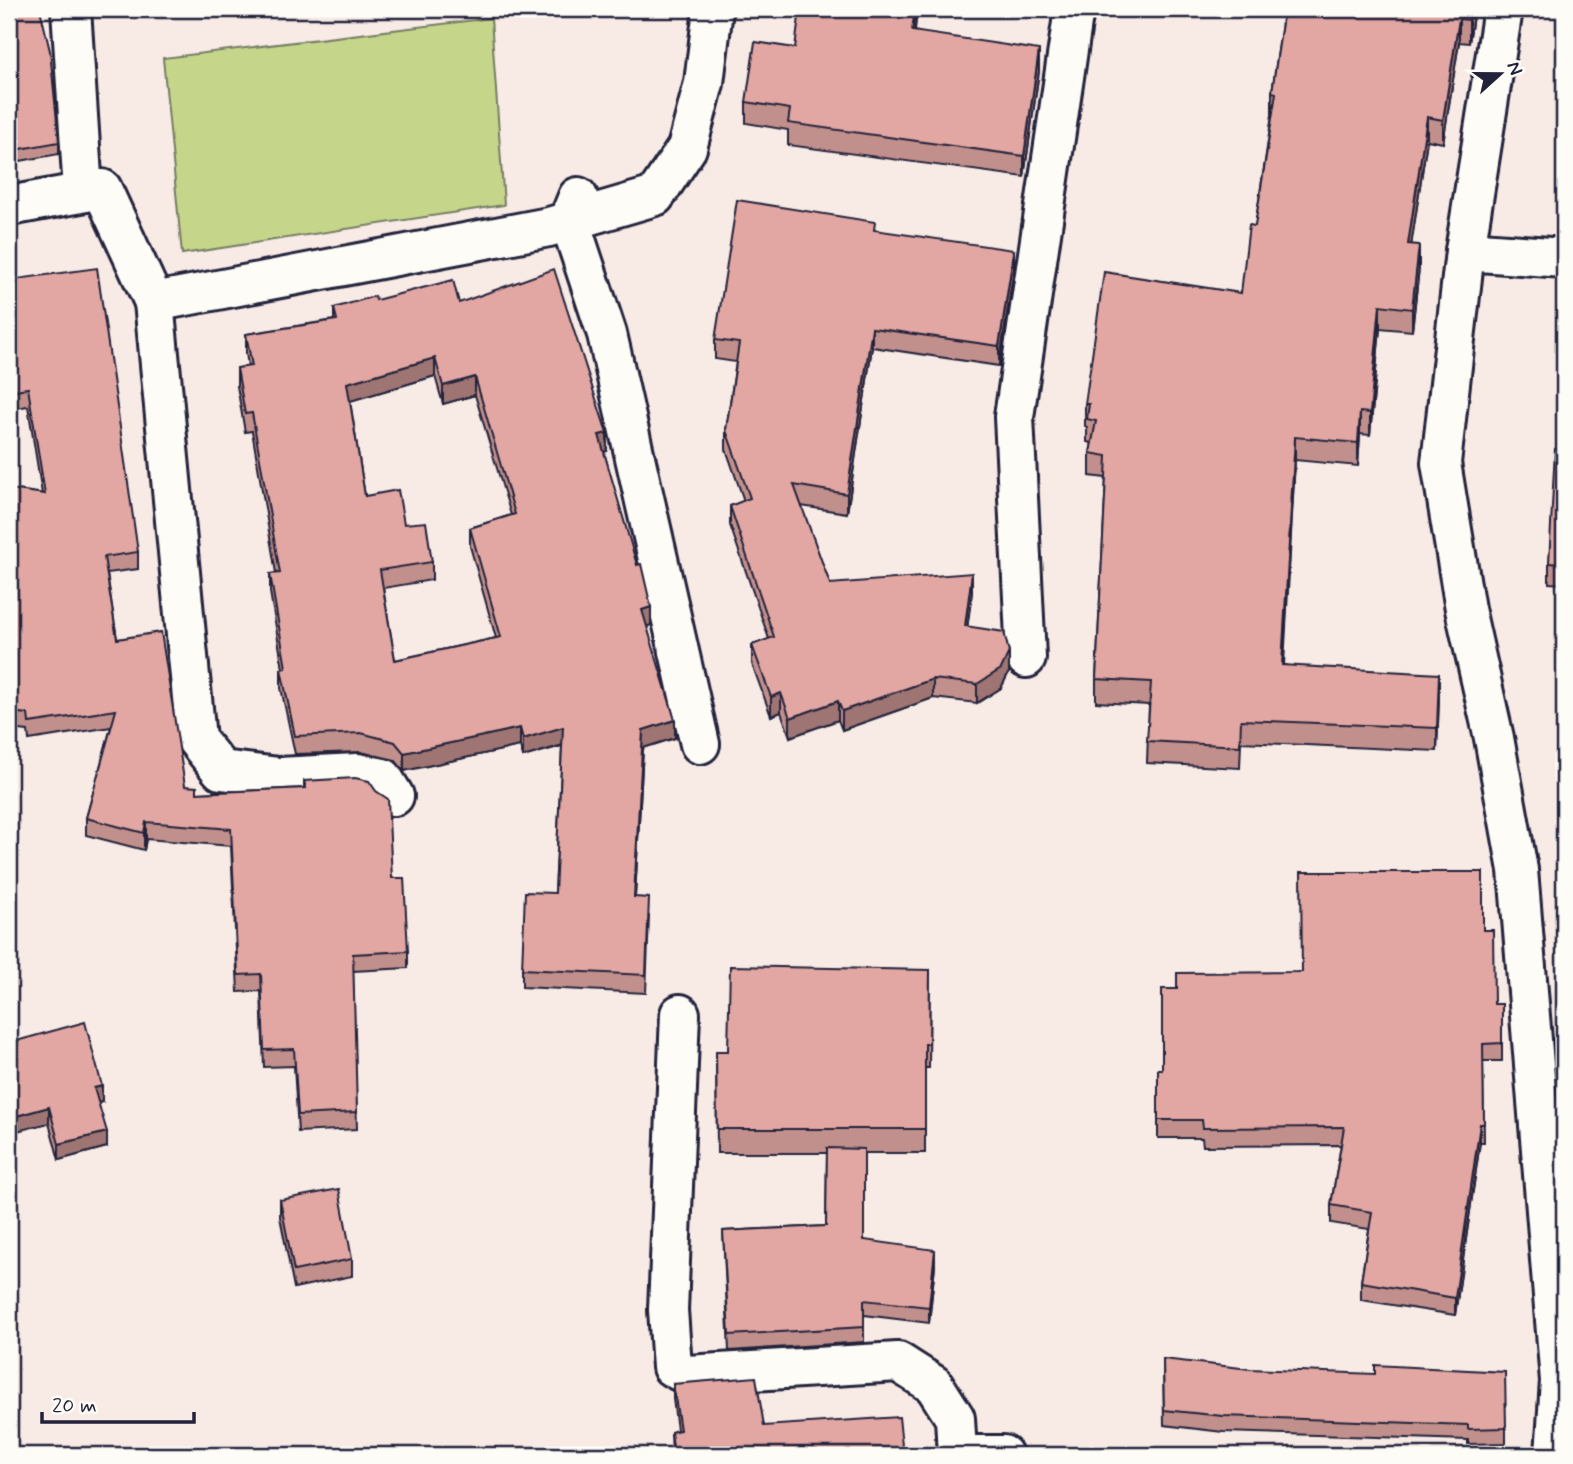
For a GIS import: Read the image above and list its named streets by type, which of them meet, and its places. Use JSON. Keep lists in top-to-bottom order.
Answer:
{
  "scale_bar": "20 m",
  "north": "right"
}
